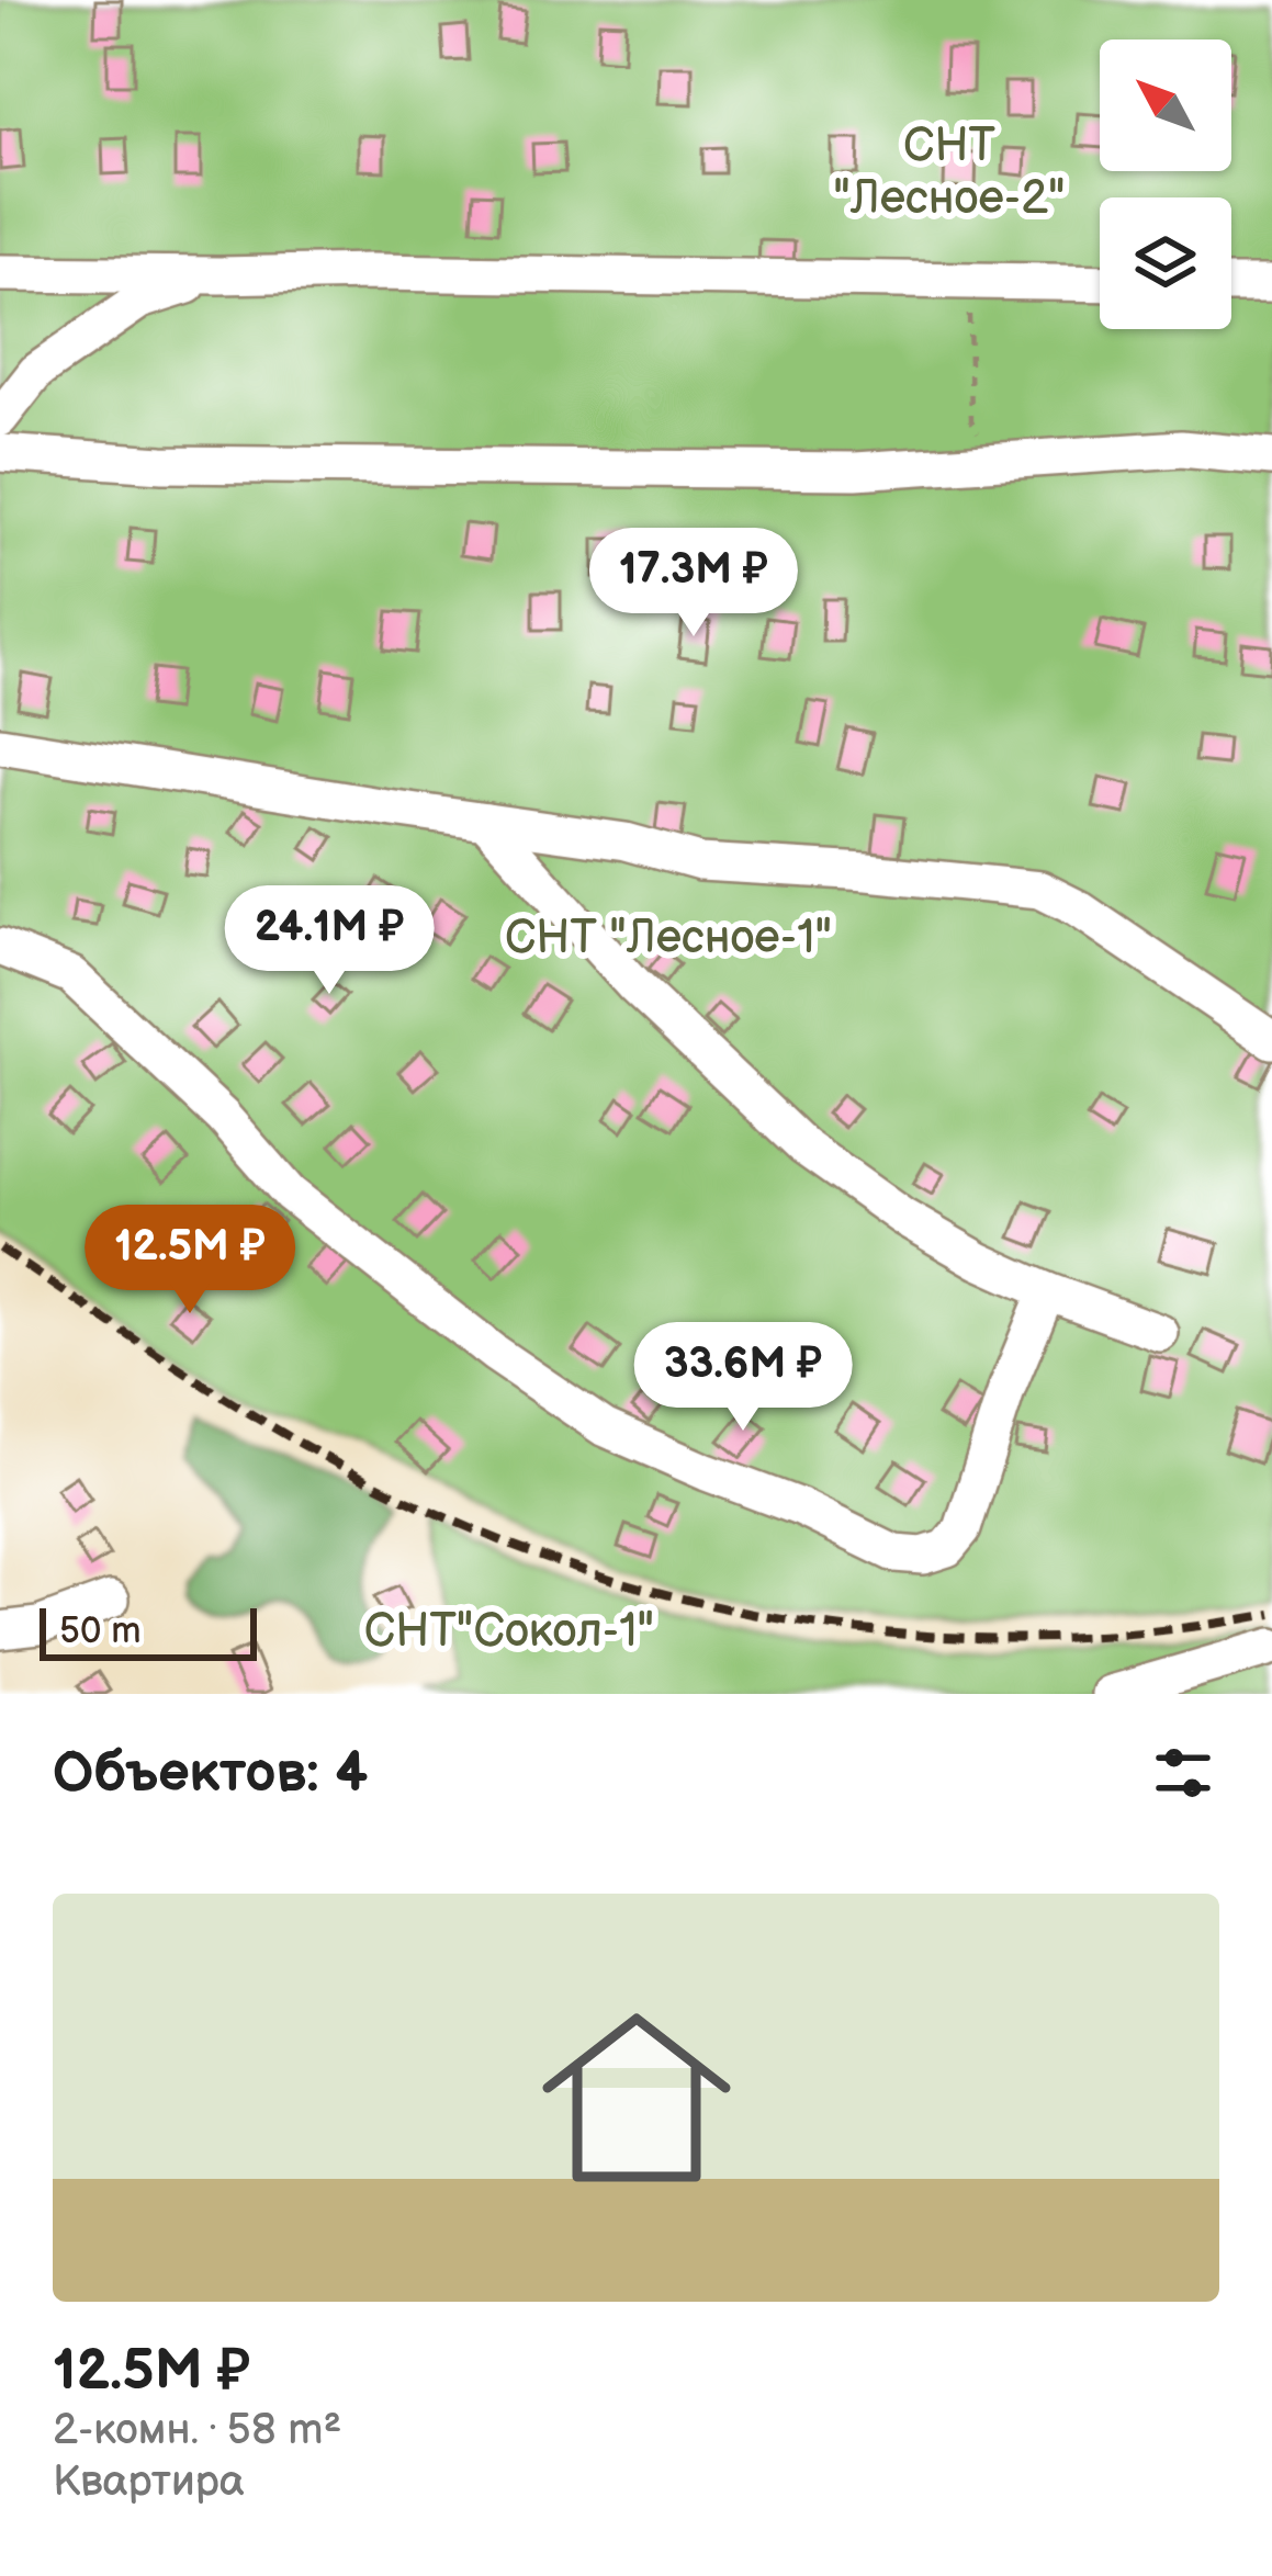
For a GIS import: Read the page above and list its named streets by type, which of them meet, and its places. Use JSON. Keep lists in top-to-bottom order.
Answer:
{
  "parks": ["СНТ \"Лесное-2\"", "СНТ \"Лесное-1\"", "СНТ\"Сокол-1\""],
  "scale_bar": "50 m",
  "north": "top left",
  "page": {
    "price": [
      "17.3M ₽",
      "24.1M ₽",
      "12.5M ₽",
      "33.6M ₽"
    ],
    "scale": "50 m",
    "heading": "Объектов: 4",
    "list": [
      {
        "name": "12.5M ₽",
        "note": "2-комн. · 58 m² · Квартира"
      }
    ]
  }
}
